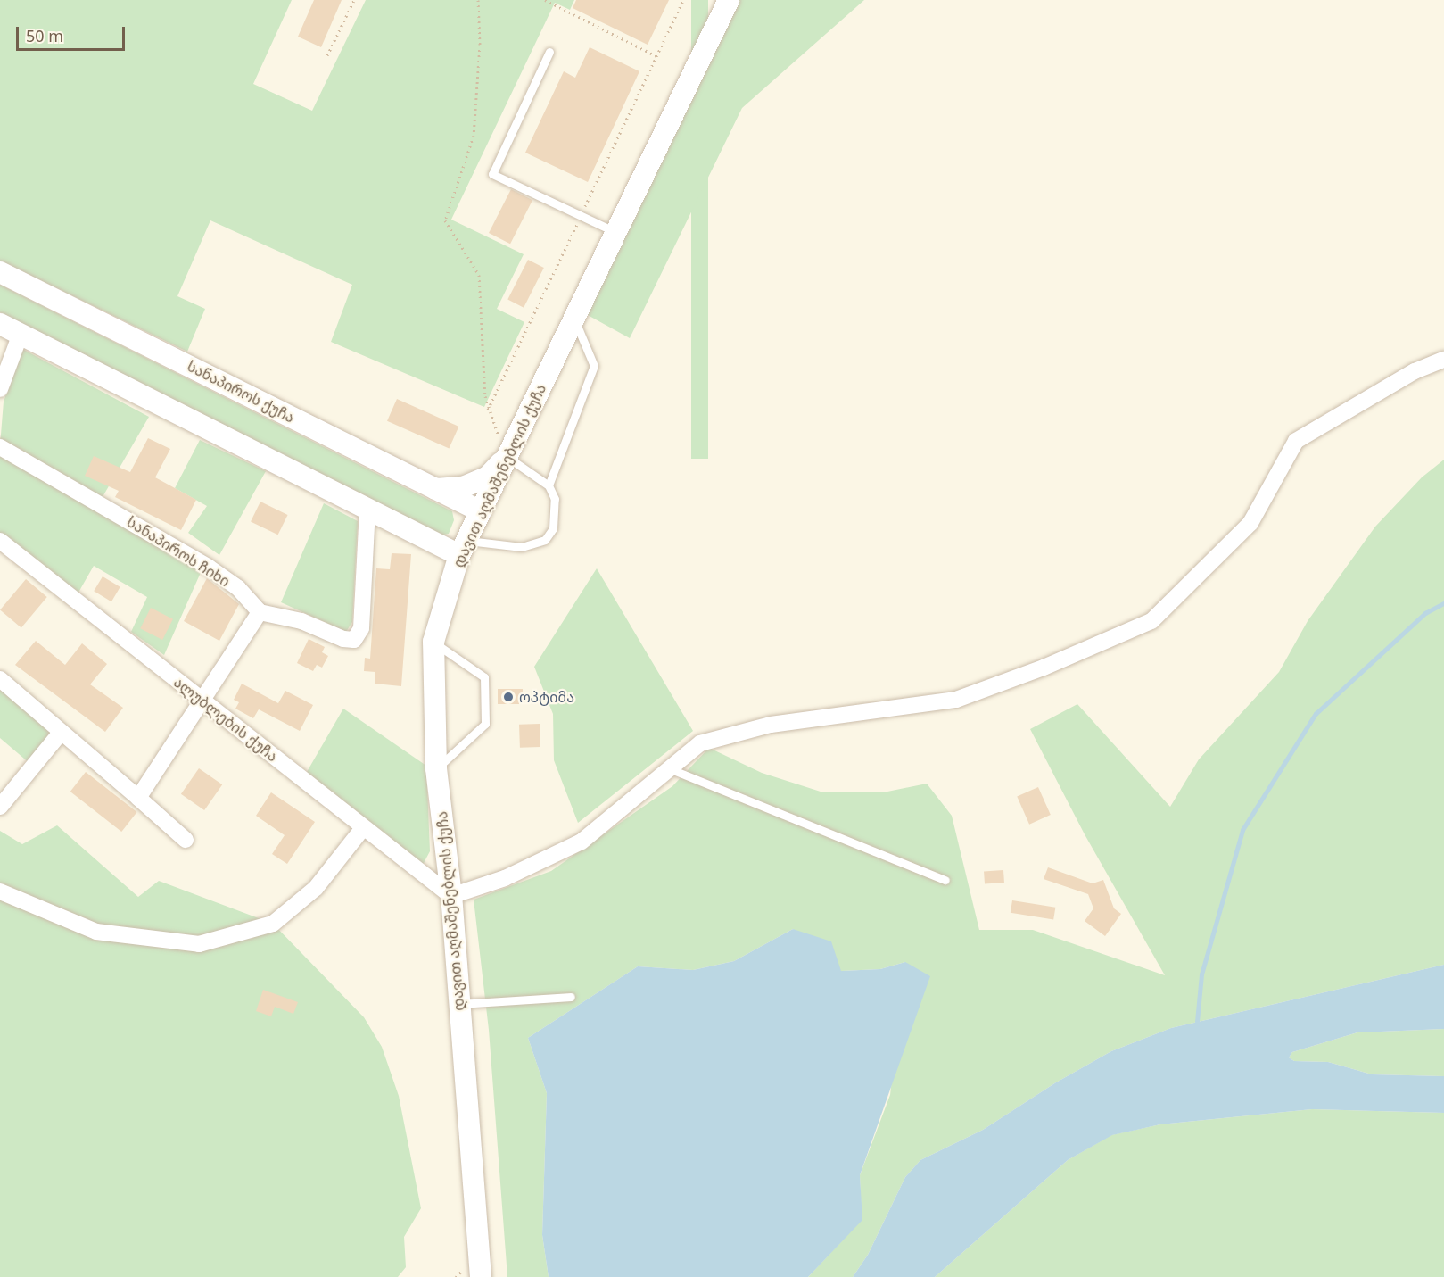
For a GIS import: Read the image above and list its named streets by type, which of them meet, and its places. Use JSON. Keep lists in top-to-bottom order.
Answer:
{
  "streets": {
    "main road": ["სანაპიროს ქუჩა", "დავით აღმაშენებლის ქუჩა"],
    "street": ["სანაპიროს ჩიხი", "ალუბლების ქუჩა"]
  },
  "crossings": [
    ["სანაპიროს ქუჩა", "დავით აღმაშენებლის ქუჩა"],
    ["დავით აღმაშენებლის ქუჩა", "ალუბლების ქუჩა"]
  ],
  "places": ["ოპტიმა"],
  "scale_bar": "50 m"
}
